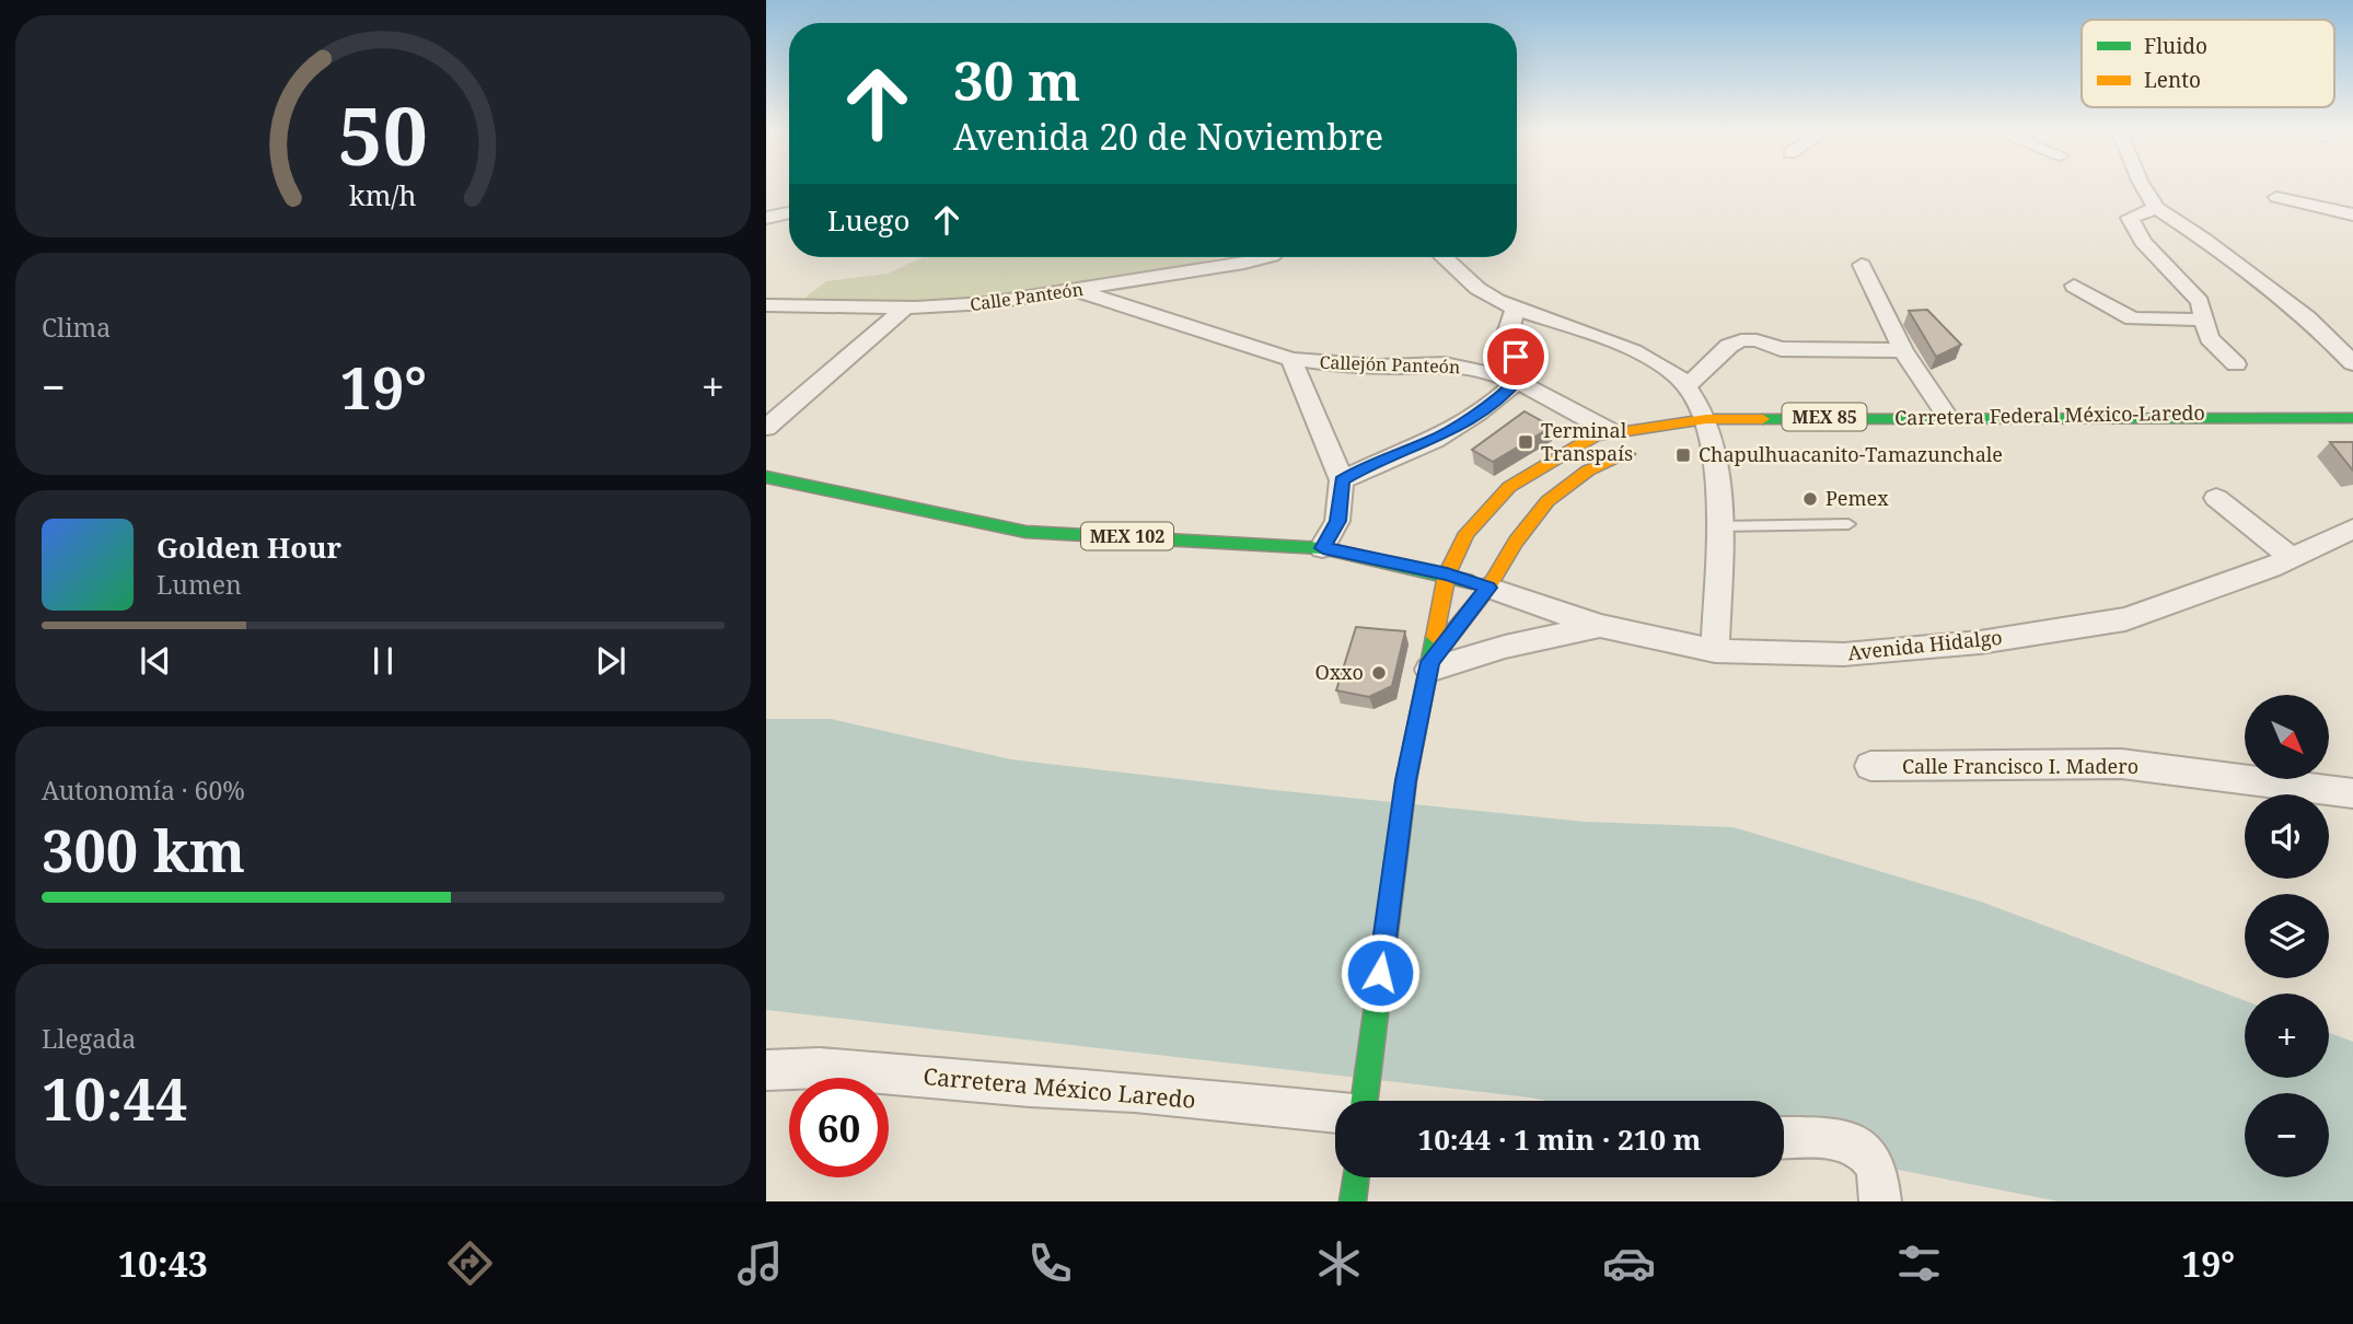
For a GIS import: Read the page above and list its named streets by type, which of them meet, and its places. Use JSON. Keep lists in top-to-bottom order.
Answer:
{
  "streets": {
    "main road": ["Carretera Federal México-Laredo", "MEX 85", "MEX 102"],
    "street": [
      "Calle Panteón",
      "Callejón Panteón",
      "Avenida Hidalgo",
      "Calle Francisco I. Madero",
      "Carretera México Laredo"
    ]
  },
  "crossings": [
    ["Calle Panteón", "Callejón Panteón"],
    ["Callejón Panteón", "Carretera Federal México-Laredo"],
    ["Carretera Federal México-Laredo", "MEX 85"],
    ["Carretera Federal México-Laredo", "MEX 102"],
    ["MEX 85", "MEX 102"],
    ["MEX 85", "Avenida Hidalgo"],
    ["MEX 102", "Avenida Hidalgo"]
  ],
  "places": {
    "transit": ["Terminal Transpaís", "Chapulhuacanito-Tamazunchale"],
    "other": ["Pemex", "Oxxo"]
  },
  "legend": ["Fluido", "Lento"],
  "north": "bottom right",
  "page": {
    "turn": ["30 m", "Avenida 20 de Noviembre"],
    "then": "Luego",
    "tile": [
      "Clima",
      ["Autonomía · 60%", "300 km"],
      ["Llegada", "10:44"]
    ],
    "heat": ["−", "19°", "+"],
    "song": ["Golden Hour", "Lumen"],
    "map_buttons": ["+", "−"],
    "limit": "60",
    "trip": "10:44 · 1 min · 210 m",
    "tabs": ["10:43", "19°"],
    "gauge": ["50", "km/h"]
  }
}
